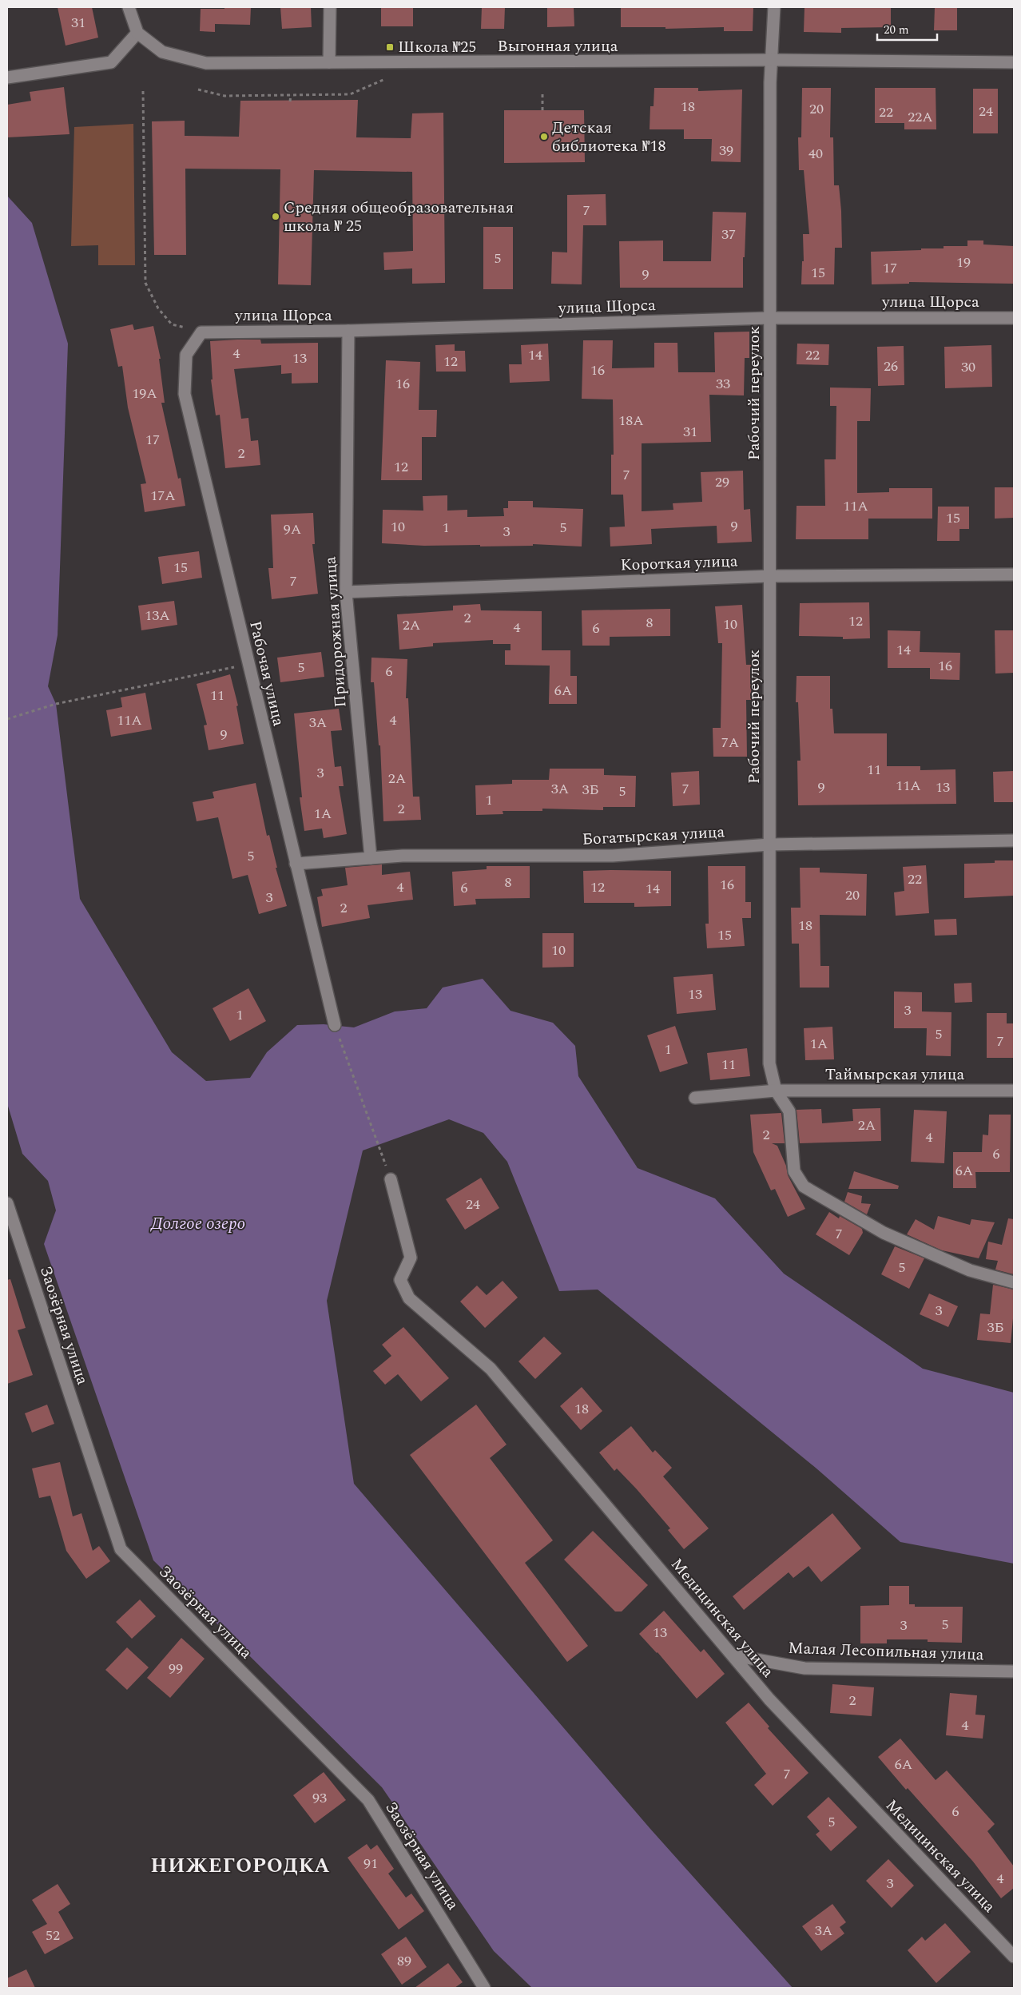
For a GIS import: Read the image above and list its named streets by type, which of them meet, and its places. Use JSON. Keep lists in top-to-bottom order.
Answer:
{
  "streets": {
    "street": [
      "Выгонная улица",
      "улица Щорса",
      "Рабочий переулок",
      "Короткая улица",
      "Придорожная улица",
      "Рабочая улица",
      "Богатырская улица",
      "Таймырская улица",
      "Заозёрная улица",
      "Медицинская улица",
      "Малая Лесопильная улица"
    ]
  },
  "crossings": [
    ["Выгонная улица", "Рабочий переулок"],
    ["улица Щорса", "Рабочий переулок"],
    ["улица Щорса", "Придорожная улица"],
    ["улица Щорса", "Рабочая улица"],
    ["Рабочий переулок", "Короткая улица"],
    ["Рабочий переулок", "Богатырская улица"],
    ["Рабочий переулок", "Таймырская улица"],
    ["Короткая улица", "Придорожная улица"],
    ["Придорожная улица", "Богатырская улица"],
    ["Рабочая улица", "Богатырская улица"],
    ["Медицинская улица", "Малая Лесопильная улица"]
  ],
  "districts": ["НИЖЕГОРОДКА"],
  "water": ["Долгое озеро"],
  "places": {
    "transit": ["Школа №25"],
    "other": ["Детская библиотека №18", "Средняя общеобразовательная школа № 25"]
  },
  "house_numbers": [
    "31",
    "18",
    "20",
    "24",
    "22",
    "22А",
    "39",
    "40",
    "7",
    "37",
    "5",
    "19",
    "17",
    "15",
    "9",
    "4",
    "14",
    "22",
    "13",
    "12",
    "26",
    "30",
    "16",
    "16",
    "33",
    "19А",
    "18А",
    "31",
    "17",
    "2",
    "12",
    "7",
    "29",
    "17А",
    "11А",
    "15",
    "9",
    "10",
    "1",
    "5",
    "9А",
    "3",
    "15",
    "7",
    "13А",
    "2",
    "12",
    "8",
    "10",
    "2А",
    "4",
    "6",
    "14",
    "16",
    "5",
    "6",
    "6А",
    "11",
    "11А",
    "4",
    "3А",
    "9",
    "7А",
    "11",
    "3",
    "2А",
    "11А",
    "9",
    "13",
    "3А",
    "7",
    "3Б",
    "5",
    "1",
    "2",
    "1А",
    "5",
    "22",
    "8",
    "16",
    "4",
    "12",
    "6",
    "14",
    "20",
    "3",
    "2",
    "18",
    "15",
    "10",
    "13",
    "3",
    "1",
    "5",
    "7",
    "1А",
    "1",
    "11",
    "2А",
    "2",
    "4",
    "6",
    "6А",
    "24",
    "7",
    "5",
    "3",
    "3Б",
    "18",
    "5",
    "3",
    "13",
    "99",
    "2",
    "4",
    "6А",
    "7",
    "93",
    "6",
    "5",
    "91",
    "4",
    "3",
    "3А",
    "52",
    "89"
  ],
  "scale_bar": "20 m"
}
